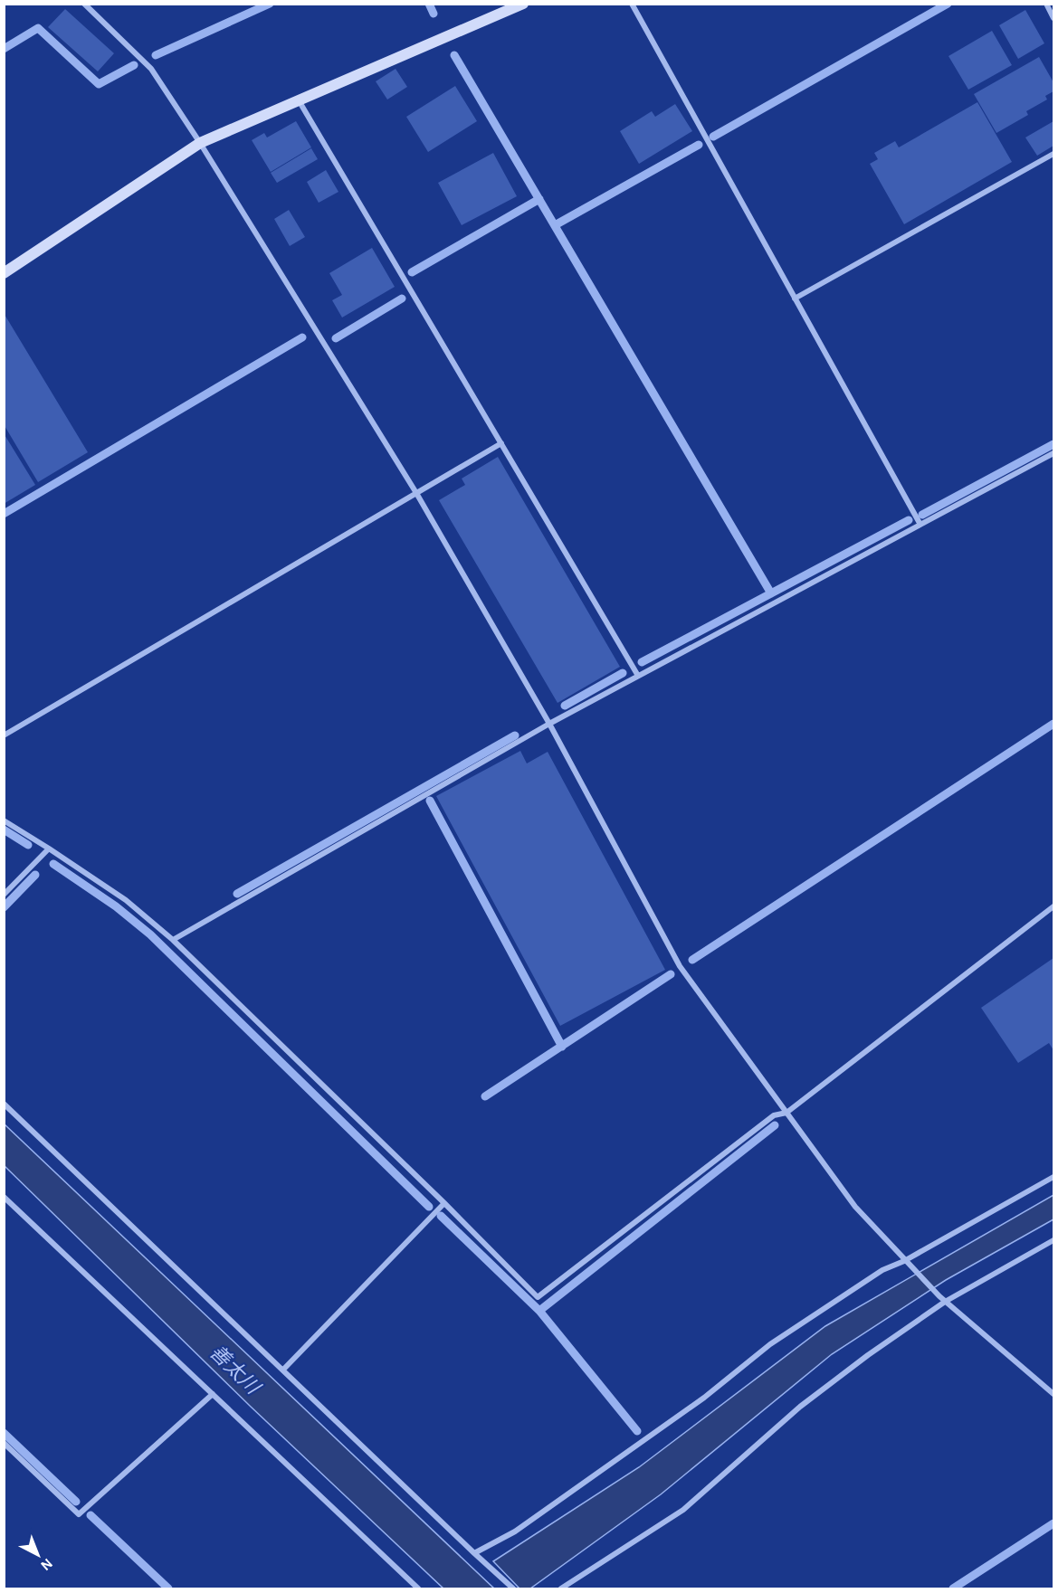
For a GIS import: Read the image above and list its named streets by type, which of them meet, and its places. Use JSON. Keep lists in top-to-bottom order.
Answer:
{
  "water": ["善太川"],
  "north": "bottom right"
}
